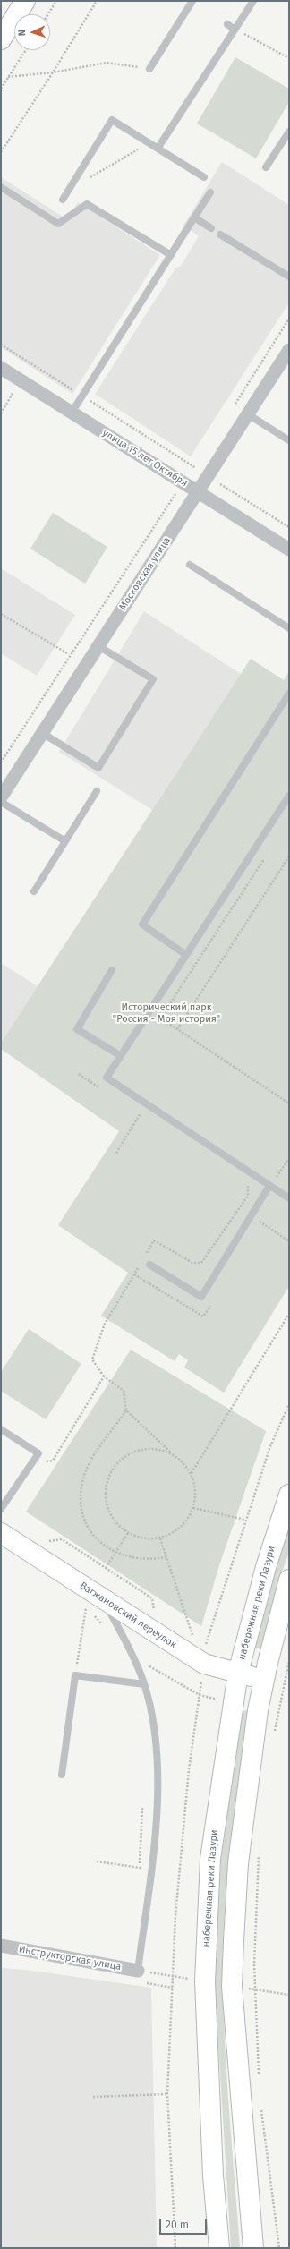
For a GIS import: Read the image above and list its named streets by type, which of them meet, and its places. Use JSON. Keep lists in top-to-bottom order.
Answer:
{
  "streets": {
    "main road": ["набережная реки Лазури", "Вагжановский переулок"],
    "street": ["улица 15 лет Октября", "Московская улица", "Инструкторская улица"]
  },
  "crossings": [
    ["улица 15 лет Октября", "Московская улица"],
    ["набережная реки Лазури", "Вагжановский переулок"]
  ],
  "parks": ["Исторический парк \"Россия - Моя история\""],
  "scale_bar": "20 m",
  "north": "left"
}
